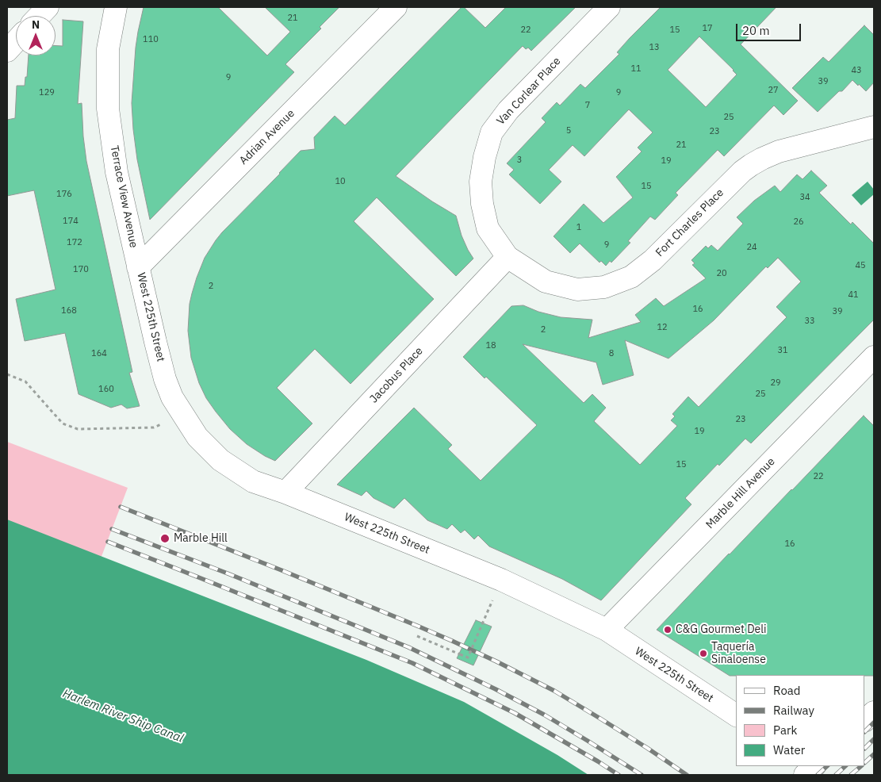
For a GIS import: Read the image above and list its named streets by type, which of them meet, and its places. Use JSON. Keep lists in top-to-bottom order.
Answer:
{
  "streets": {
    "street": [
      "Van Corlear Place",
      "Adrian Avenue",
      "Terrace View Avenue",
      "Fort Charles Place",
      "West 225th Street",
      "Jacobus Place",
      "Marble Hill Avenue"
    ]
  },
  "crossings": [
    ["Van Corlear Place", "Fort Charles Place"],
    ["Van Corlear Place", "Jacobus Place"],
    ["Adrian Avenue", "Terrace View Avenue"],
    ["Adrian Avenue", "West 225th Street"],
    ["Terrace View Avenue", "West 225th Street"],
    ["Fort Charles Place", "Jacobus Place"],
    ["West 225th Street", "Jacobus Place"],
    ["West 225th Street", "Marble Hill Avenue"]
  ],
  "water": ["Harlem River Ship Canal"],
  "places": ["Marble Hill", "C&G Gourmet Deli", "Taquería Sinaloense"],
  "house_numbers": [
    "21",
    "17",
    "22",
    "15",
    "110",
    "13",
    "11",
    "43",
    "9",
    "39",
    "27",
    "129",
    "9",
    "7",
    "25",
    "5",
    "23",
    "21",
    "3",
    "19",
    "10",
    "15",
    "176",
    "34",
    "174",
    "26",
    "1",
    "172",
    "9",
    "24",
    "45",
    "170",
    "20",
    "2",
    "41",
    "16",
    "168",
    "39",
    "33",
    "12",
    "2",
    "18",
    "31",
    "164",
    "8",
    "29",
    "160",
    "25",
    "23",
    "19",
    "15",
    "22",
    "16"
  ],
  "legend": [
    "Road",
    "Railway",
    "Park",
    "Water"
  ],
  "scale_bar": "20 m",
  "north": "top"
}
